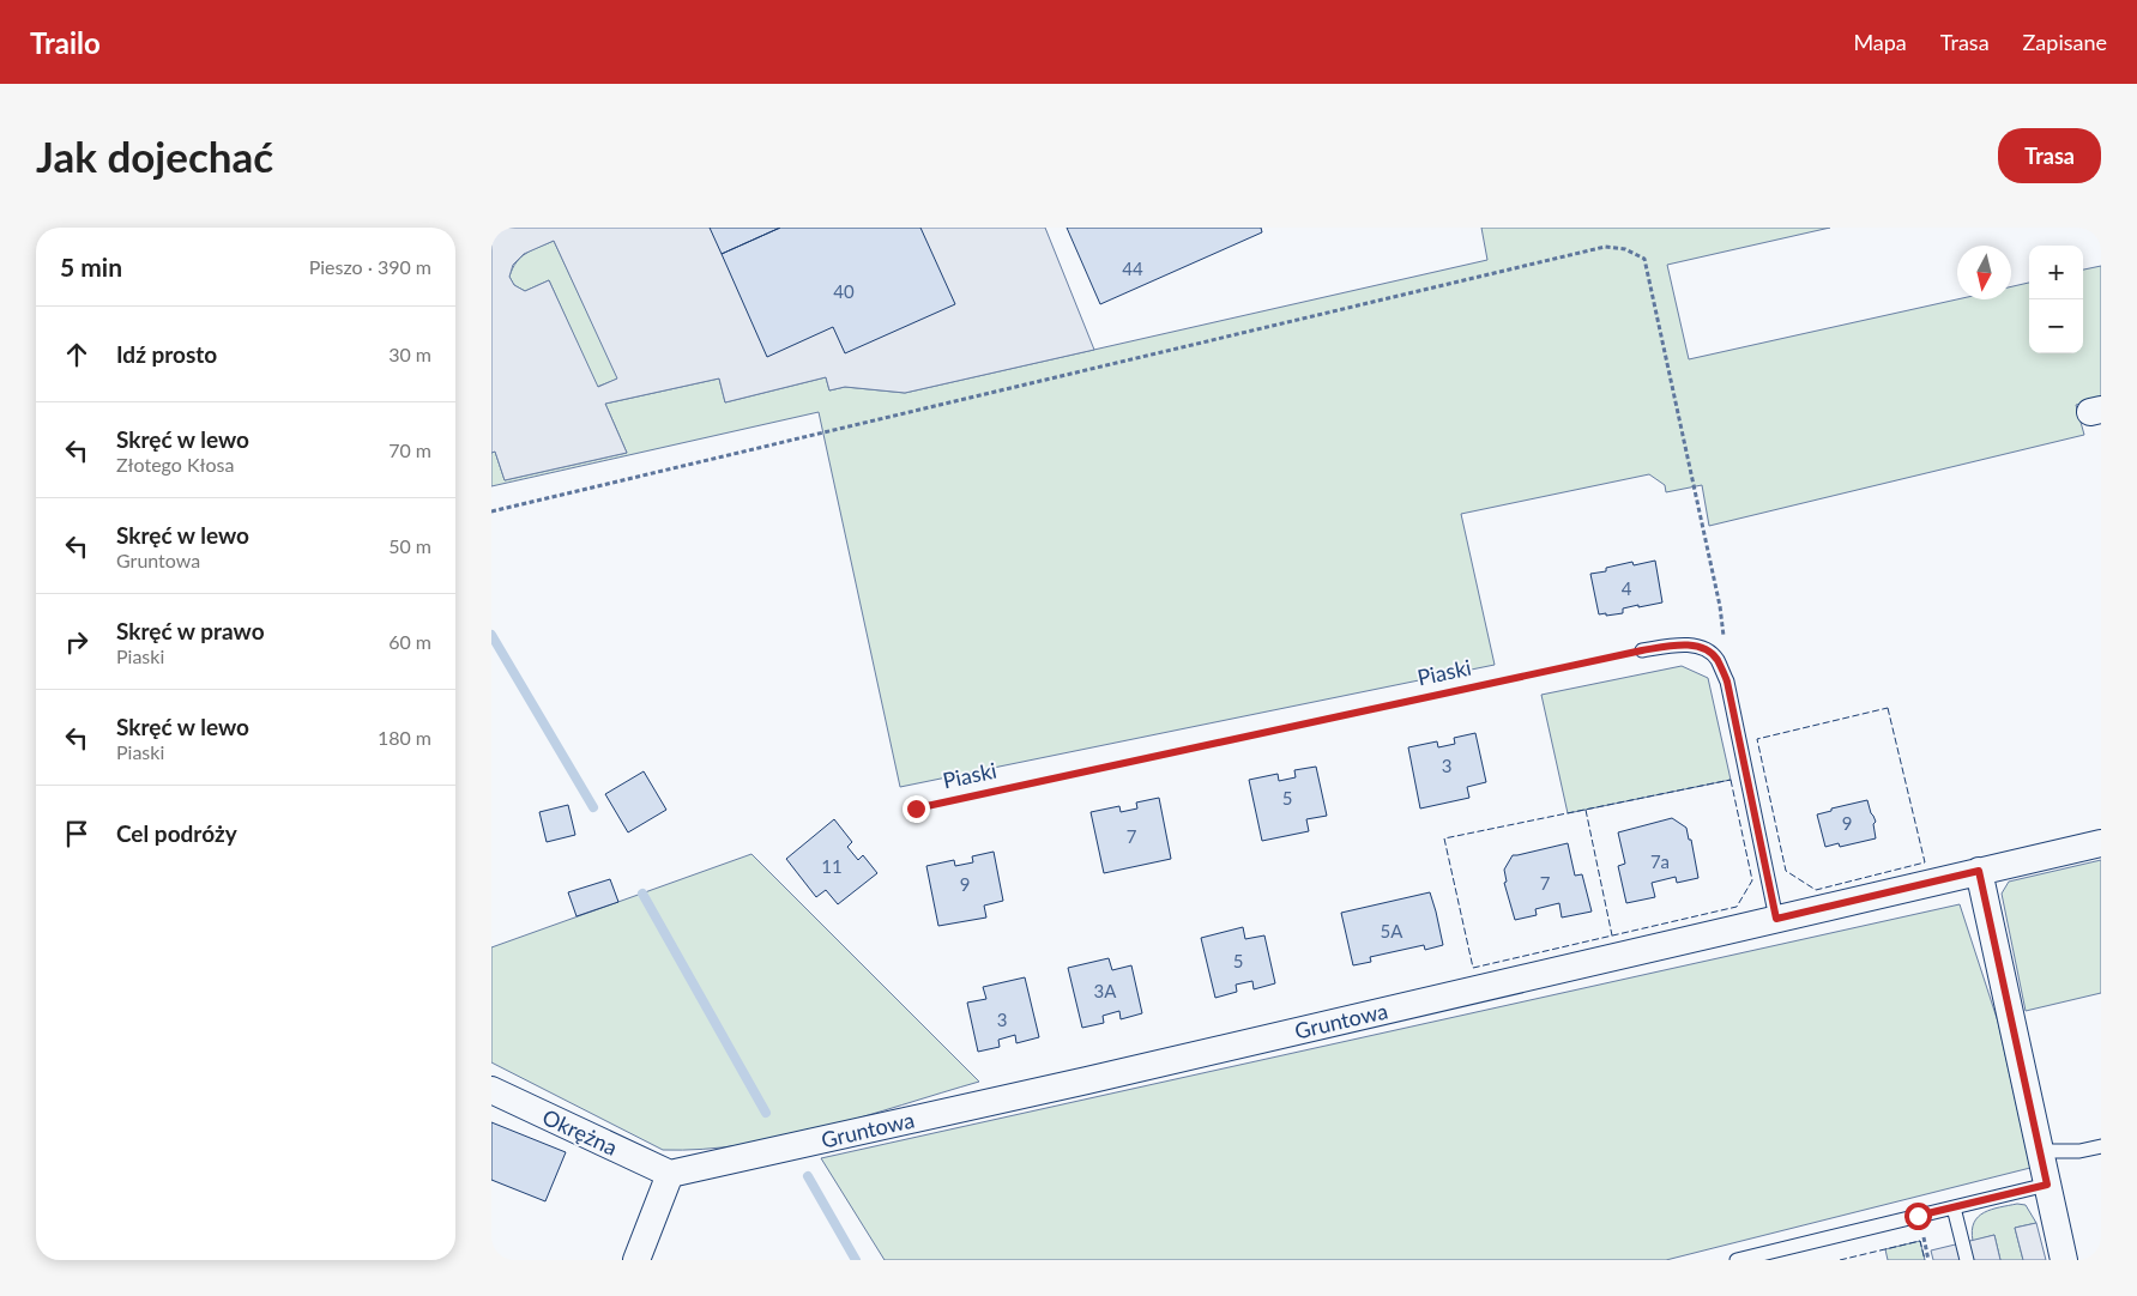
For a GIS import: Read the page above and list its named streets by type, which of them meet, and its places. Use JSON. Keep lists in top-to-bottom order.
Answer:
{
  "streets": {
    "street": ["Gruntowa", "Okrężna"],
    "path": ["Piaski"]
  },
  "crossings": [
    ["Gruntowa", "Okrężna"]
  ],
  "house_numbers": [
    "44",
    "40",
    "4",
    "3",
    "5",
    "9",
    "7",
    "7a",
    "11",
    "7",
    "9",
    "5A",
    "5",
    "3A",
    "3"
  ],
  "north": "bottom",
  "page": {
    "header": "Trailo",
    "nav": ["Mapa", "Trasa", "Zapisane"],
    "buttons": "Trasa",
    "title": "Jak dojechać",
    "heading": ["5 min", "Pieszo · 390 m"],
    "map_buttons": ["+", "−"],
    "list": [
      ["Idź prosto", "30 m"],
      ["Skręć w lewo", "Złotego Kłosa", "70 m"],
      ["Skręć w lewo", "Gruntowa", "50 m"],
      ["Skręć w prawo", "Piaski", "60 m"],
      ["Skręć w lewo", "Piaski", "180 m"],
      "Cel podróży"
    ]
  }
}
